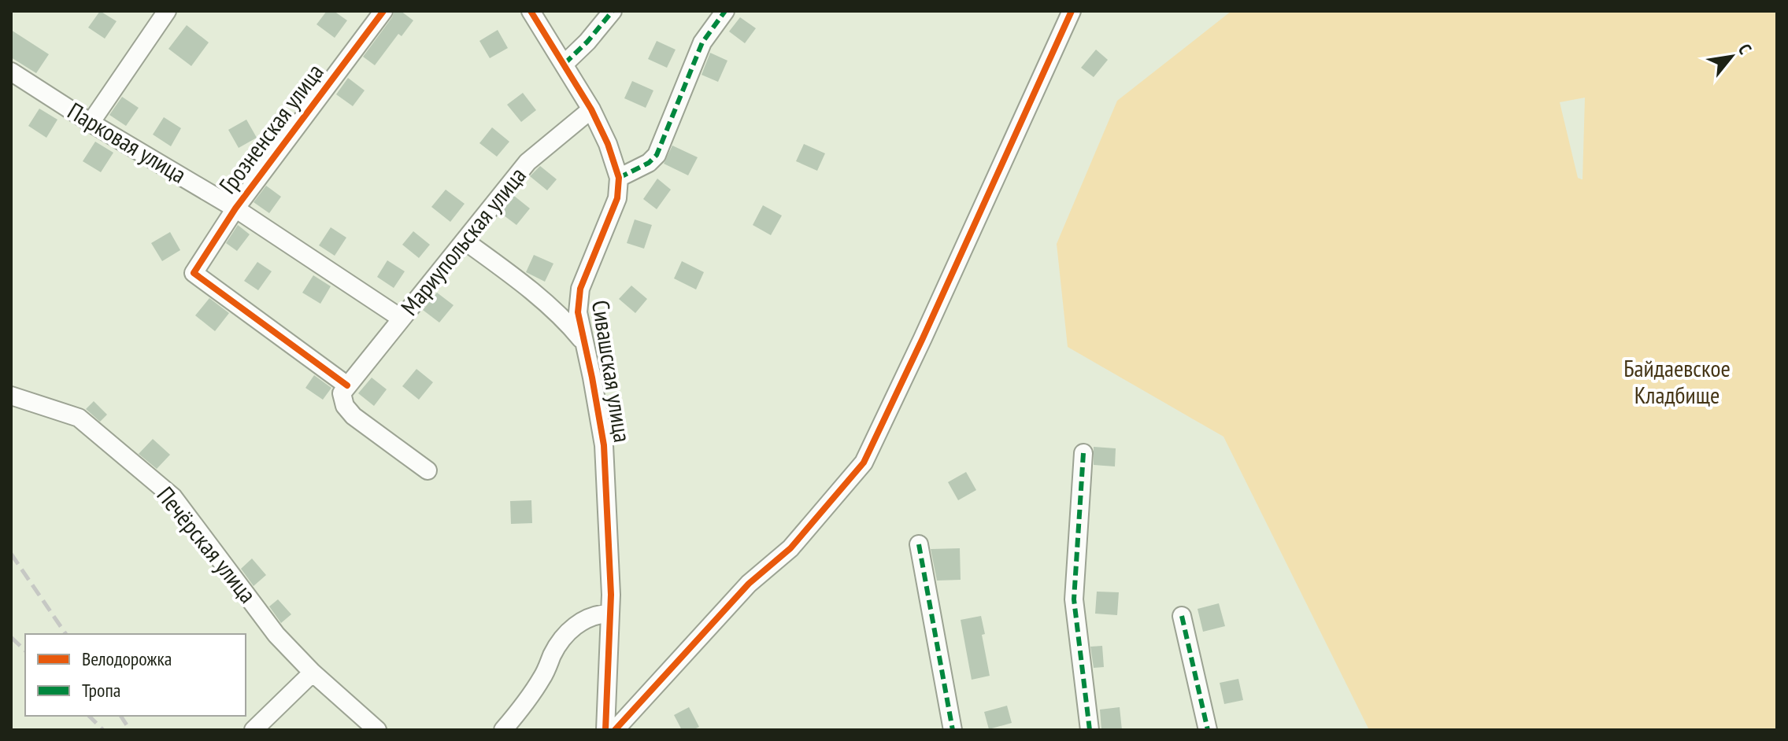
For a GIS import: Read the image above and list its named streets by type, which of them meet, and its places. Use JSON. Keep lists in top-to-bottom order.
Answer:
{
  "streets": {
    "street": [
      "Грозненская улица",
      "Парковая улица",
      "Мариупольская улица",
      "Сивашская улица",
      "Печёрская улица"
    ]
  },
  "crossings": [
    ["Грозненская улица", "Парковая улица"],
    ["Грозненская улица", "Мариупольская улица"],
    ["Парковая улица", "Мариупольская улица"],
    ["Мариупольская улица", "Сивашская улица"]
  ],
  "parks": ["Байдаевское Кладбище"],
  "legend": ["Велодорожка", "Тропа"],
  "north": "top right"
}
